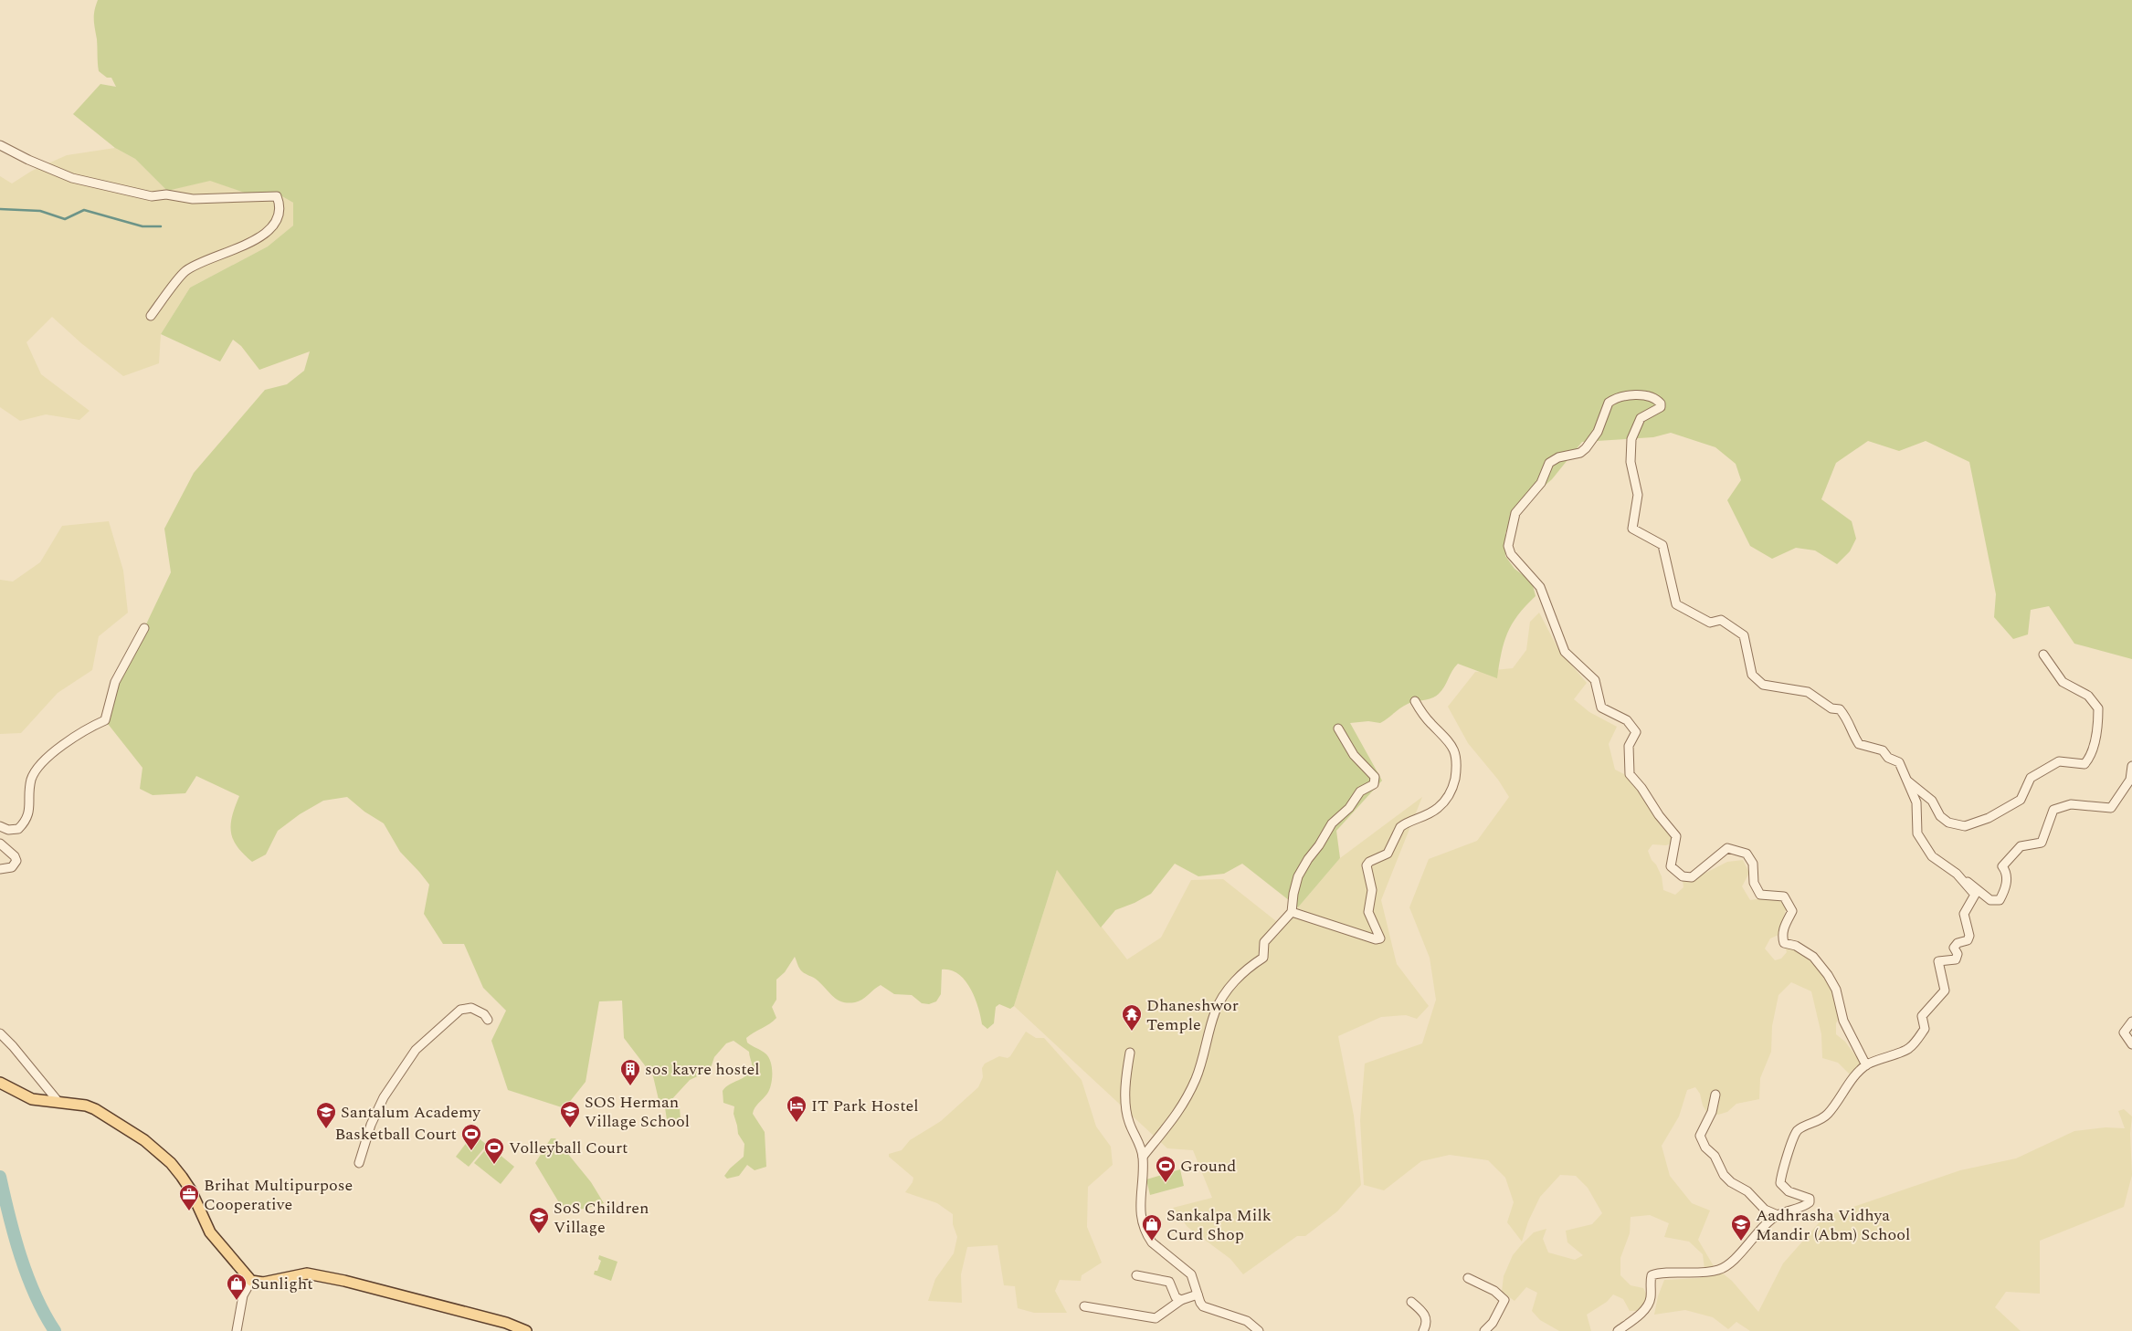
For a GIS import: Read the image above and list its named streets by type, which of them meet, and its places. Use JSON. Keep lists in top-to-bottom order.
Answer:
{
  "places": {
    "temple": ["Dhaneshwor Temple"],
    "building": ["sos kavre hostel"],
    "hotel": ["IT Park Hostel"],
    "school or university": [
      "SOS Herman Village School",
      "Santalum Academy",
      "SoS Children Village",
      "Aadhrasha Vidhya Mandir (Abm) School"
    ],
    "sports": ["Basketball Court", "Volleyball Court", "Ground"],
    "office": ["Brihat Multipurpose Cooperative"],
    "shop": ["Sankalpa Milk Curd Shop", "Sunlight"]
  }
}
